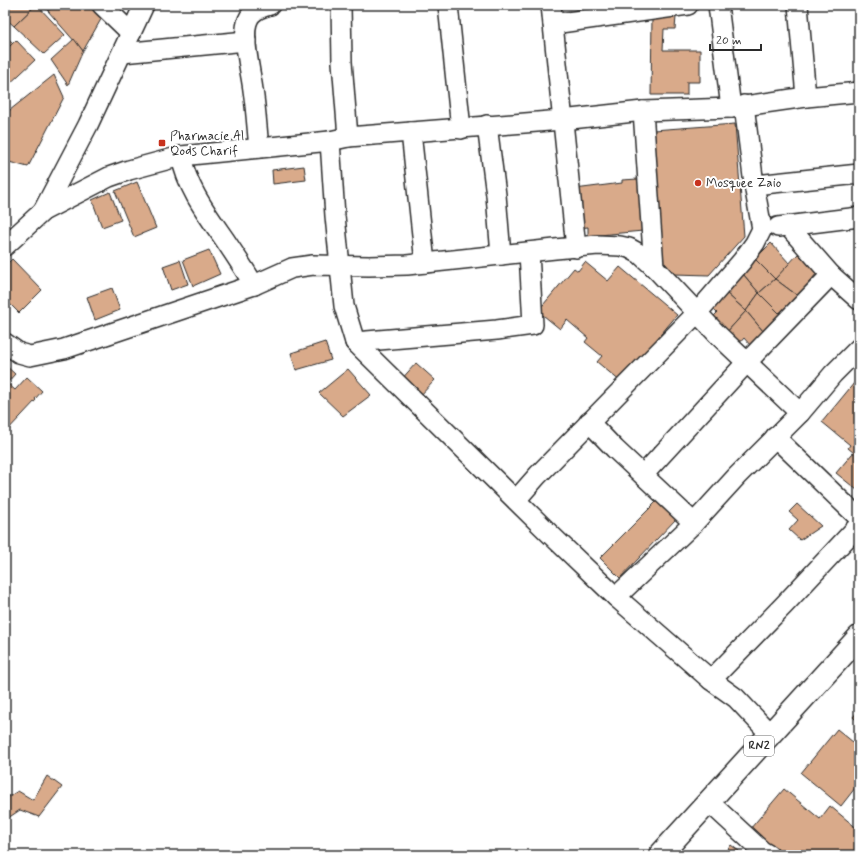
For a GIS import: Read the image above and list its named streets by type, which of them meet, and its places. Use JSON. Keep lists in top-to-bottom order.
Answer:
{
  "streets": {
    "highway": ["RN2"]
  },
  "places": {
    "transit": ["Pharmacie Al Qods Charif"],
    "other": ["Mosquee Zaio"]
  },
  "scale_bar": "20 m"
}
